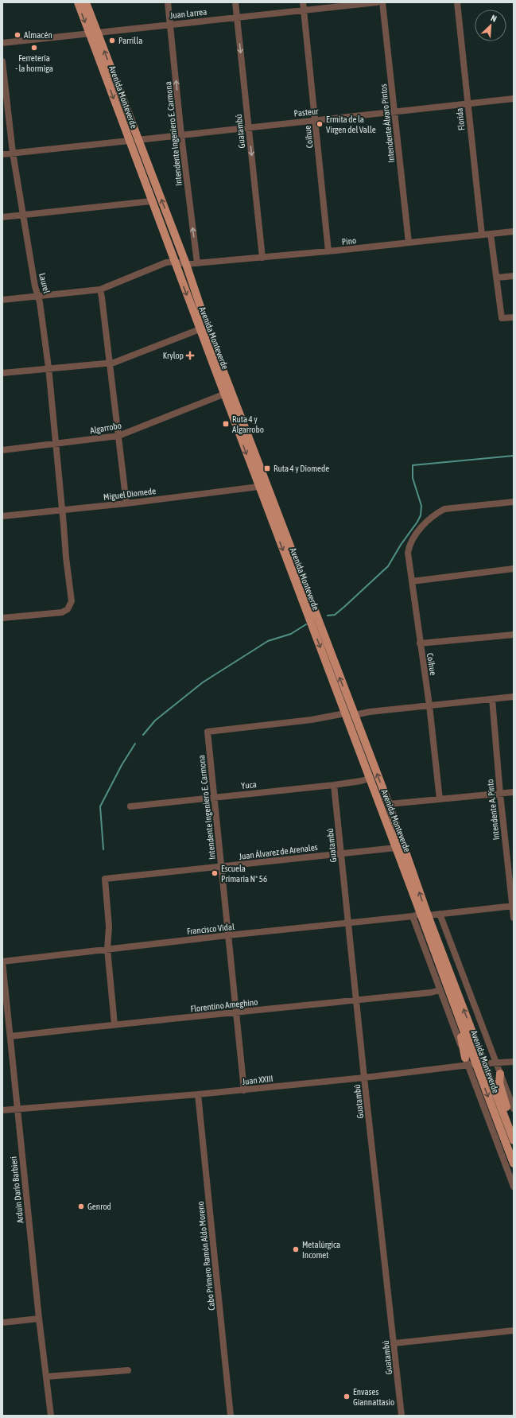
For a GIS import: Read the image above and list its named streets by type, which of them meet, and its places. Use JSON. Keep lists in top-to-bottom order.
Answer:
{
  "streets": {
    "main road": ["Avenida Monteverde"],
    "street": [
      "Juan Larrea",
      "Pasteur",
      "Florida",
      "Intendente Álvaro Pintos",
      "Guatambú",
      "Intendente Ingeniero E. Carmona",
      "Coihue",
      "Pino",
      "Laurel",
      "Algarrobo",
      "Miguel Diomede",
      "Yuca",
      "Intendente A. Pinto",
      "Juan Álvarez de Arenales",
      "Francisco Vidal",
      "Florentino Ameghino",
      "Juan XXIII",
      "Arduin Darío Barbieri",
      "Cabo Primero Ramón Aldo Moreno"
    ]
  },
  "crossings": [
    ["Juan Larrea", "Avenida Monteverde"],
    ["Juan Larrea", "Guatambú"],
    ["Juan Larrea", "Intendente Ingeniero E. Carmona"],
    ["Juan Larrea", "Coihue"],
    ["Avenida Monteverde", "Pasteur"],
    ["Avenida Monteverde", "Intendente Ingeniero E. Carmona"],
    ["Avenida Monteverde", "Pino"],
    ["Avenida Monteverde", "Algarrobo"],
    ["Avenida Monteverde", "Miguel Diomede"],
    ["Avenida Monteverde", "Yuca"],
    ["Avenida Monteverde", "Juan Álvarez de Arenales"],
    ["Avenida Monteverde", "Francisco Vidal"],
    ["Avenida Monteverde", "Juan XXIII"],
    ["Pasteur", "Florida"],
    ["Pasteur", "Intendente Álvaro Pintos"],
    ["Pasteur", "Guatambú"],
    ["Pasteur", "Intendente Ingeniero E. Carmona"],
    ["Pasteur", "Coihue"],
    ["Florida", "Pino"],
    ["Intendente Álvaro Pintos", "Pino"],
    ["Guatambú", "Pino"],
    ["Guatambú", "Yuca"],
    ["Guatambú", "Juan Álvarez de Arenales"],
    ["Guatambú", "Francisco Vidal"],
    ["Guatambú", "Florentino Ameghino"],
    ["Guatambú", "Juan XXIII"],
    ["Intendente Ingeniero E. Carmona", "Pino"],
    ["Intendente Ingeniero E. Carmona", "Yuca"],
    ["Intendente Ingeniero E. Carmona", "Juan Álvarez de Arenales"],
    ["Intendente Ingeniero E. Carmona", "Francisco Vidal"],
    ["Intendente Ingeniero E. Carmona", "Florentino Ameghino"],
    ["Intendente Ingeniero E. Carmona", "Juan XXIII"],
    ["Coihue", "Pino"],
    ["Laurel", "Algarrobo"],
    ["Laurel", "Miguel Diomede"],
    ["Intendente A. Pinto", "Francisco Vidal"],
    ["Juan Álvarez de Arenales", "Francisco Vidal"],
    ["Francisco Vidal", "Arduin Darío Barbieri"],
    ["Florentino Ameghino", "Arduin Darío Barbieri"],
    ["Juan XXIII", "Arduin Darío Barbieri"],
    ["Juan XXIII", "Cabo Primero Ramón Aldo Moreno"]
  ],
  "places": {
    "other": [
      "Almacén",
      "Parrilla",
      "Ferretería - la hormiga",
      "Ermita de la Virgen del Valle",
      "Escuela Primaria N* 56",
      "Genrod",
      "Metalúrgica Incomet",
      "Envases Giannattasio"
    ],
    "health": ["Krylop"],
    "transit": ["Ruta 4 y Algarrobo", "Ruta 4 y Diomede"]
  },
  "north": "top right"
}
